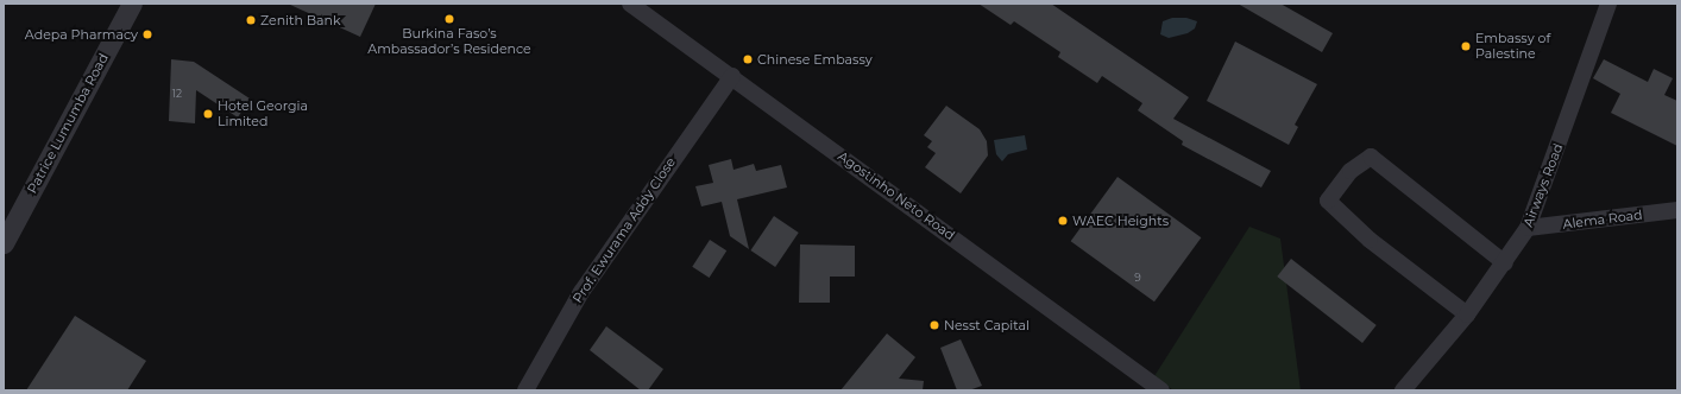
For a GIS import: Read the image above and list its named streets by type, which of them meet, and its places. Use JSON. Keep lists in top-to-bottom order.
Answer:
{
  "streets": {
    "street": [
      "Patrice Lumumba Road",
      "Airways Road",
      "Agostinho Neto Road",
      "Alema Road",
      "Prof. Ewurama Addy Close"
    ]
  },
  "crossings": [
    ["Airways Road", "Alema Road"],
    ["Agostinho Neto Road", "Prof. Ewurama Addy Close"]
  ],
  "places": [
    "Burkina Faso’s Ambassador’s Residence",
    "Zenith Bank",
    "Adepa Pharmacy",
    "Embassy of Palestine",
    "Chinese Embassy",
    "Hotel Georgia Limited",
    "WAEC Heights",
    "Nesst Capital"
  ],
  "house_numbers": ["12", "9"]
}
